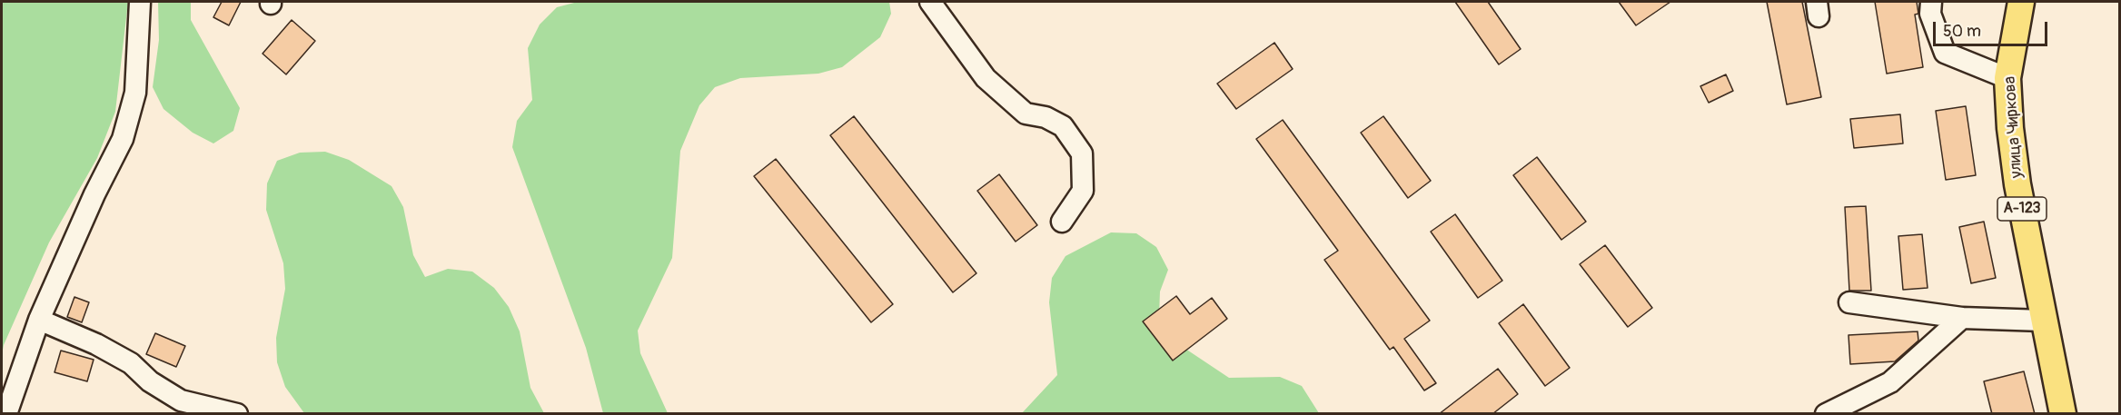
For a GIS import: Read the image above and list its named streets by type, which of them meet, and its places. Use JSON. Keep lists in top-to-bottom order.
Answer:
{
  "streets": {
    "main road": ["улица Чиркова", "А-123"]
  },
  "scale_bar": "50 m"
}
